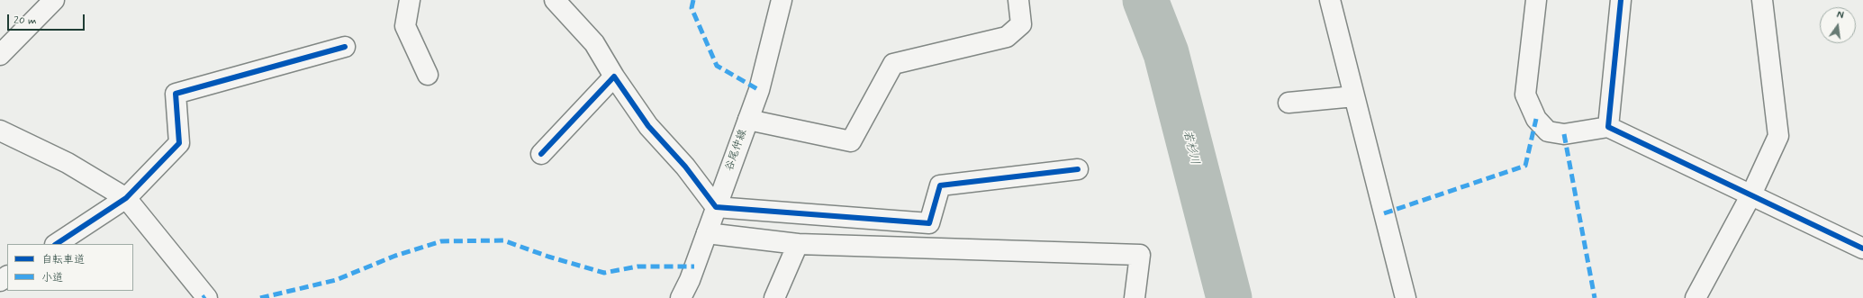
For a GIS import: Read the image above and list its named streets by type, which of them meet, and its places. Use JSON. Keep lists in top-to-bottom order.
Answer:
{
  "streets": {
    "street": ["谷尾仲線"]
  },
  "water": ["若杉川"],
  "legend": ["自転車道", "小道"],
  "scale_bar": "20 m",
  "north": "top"
}
